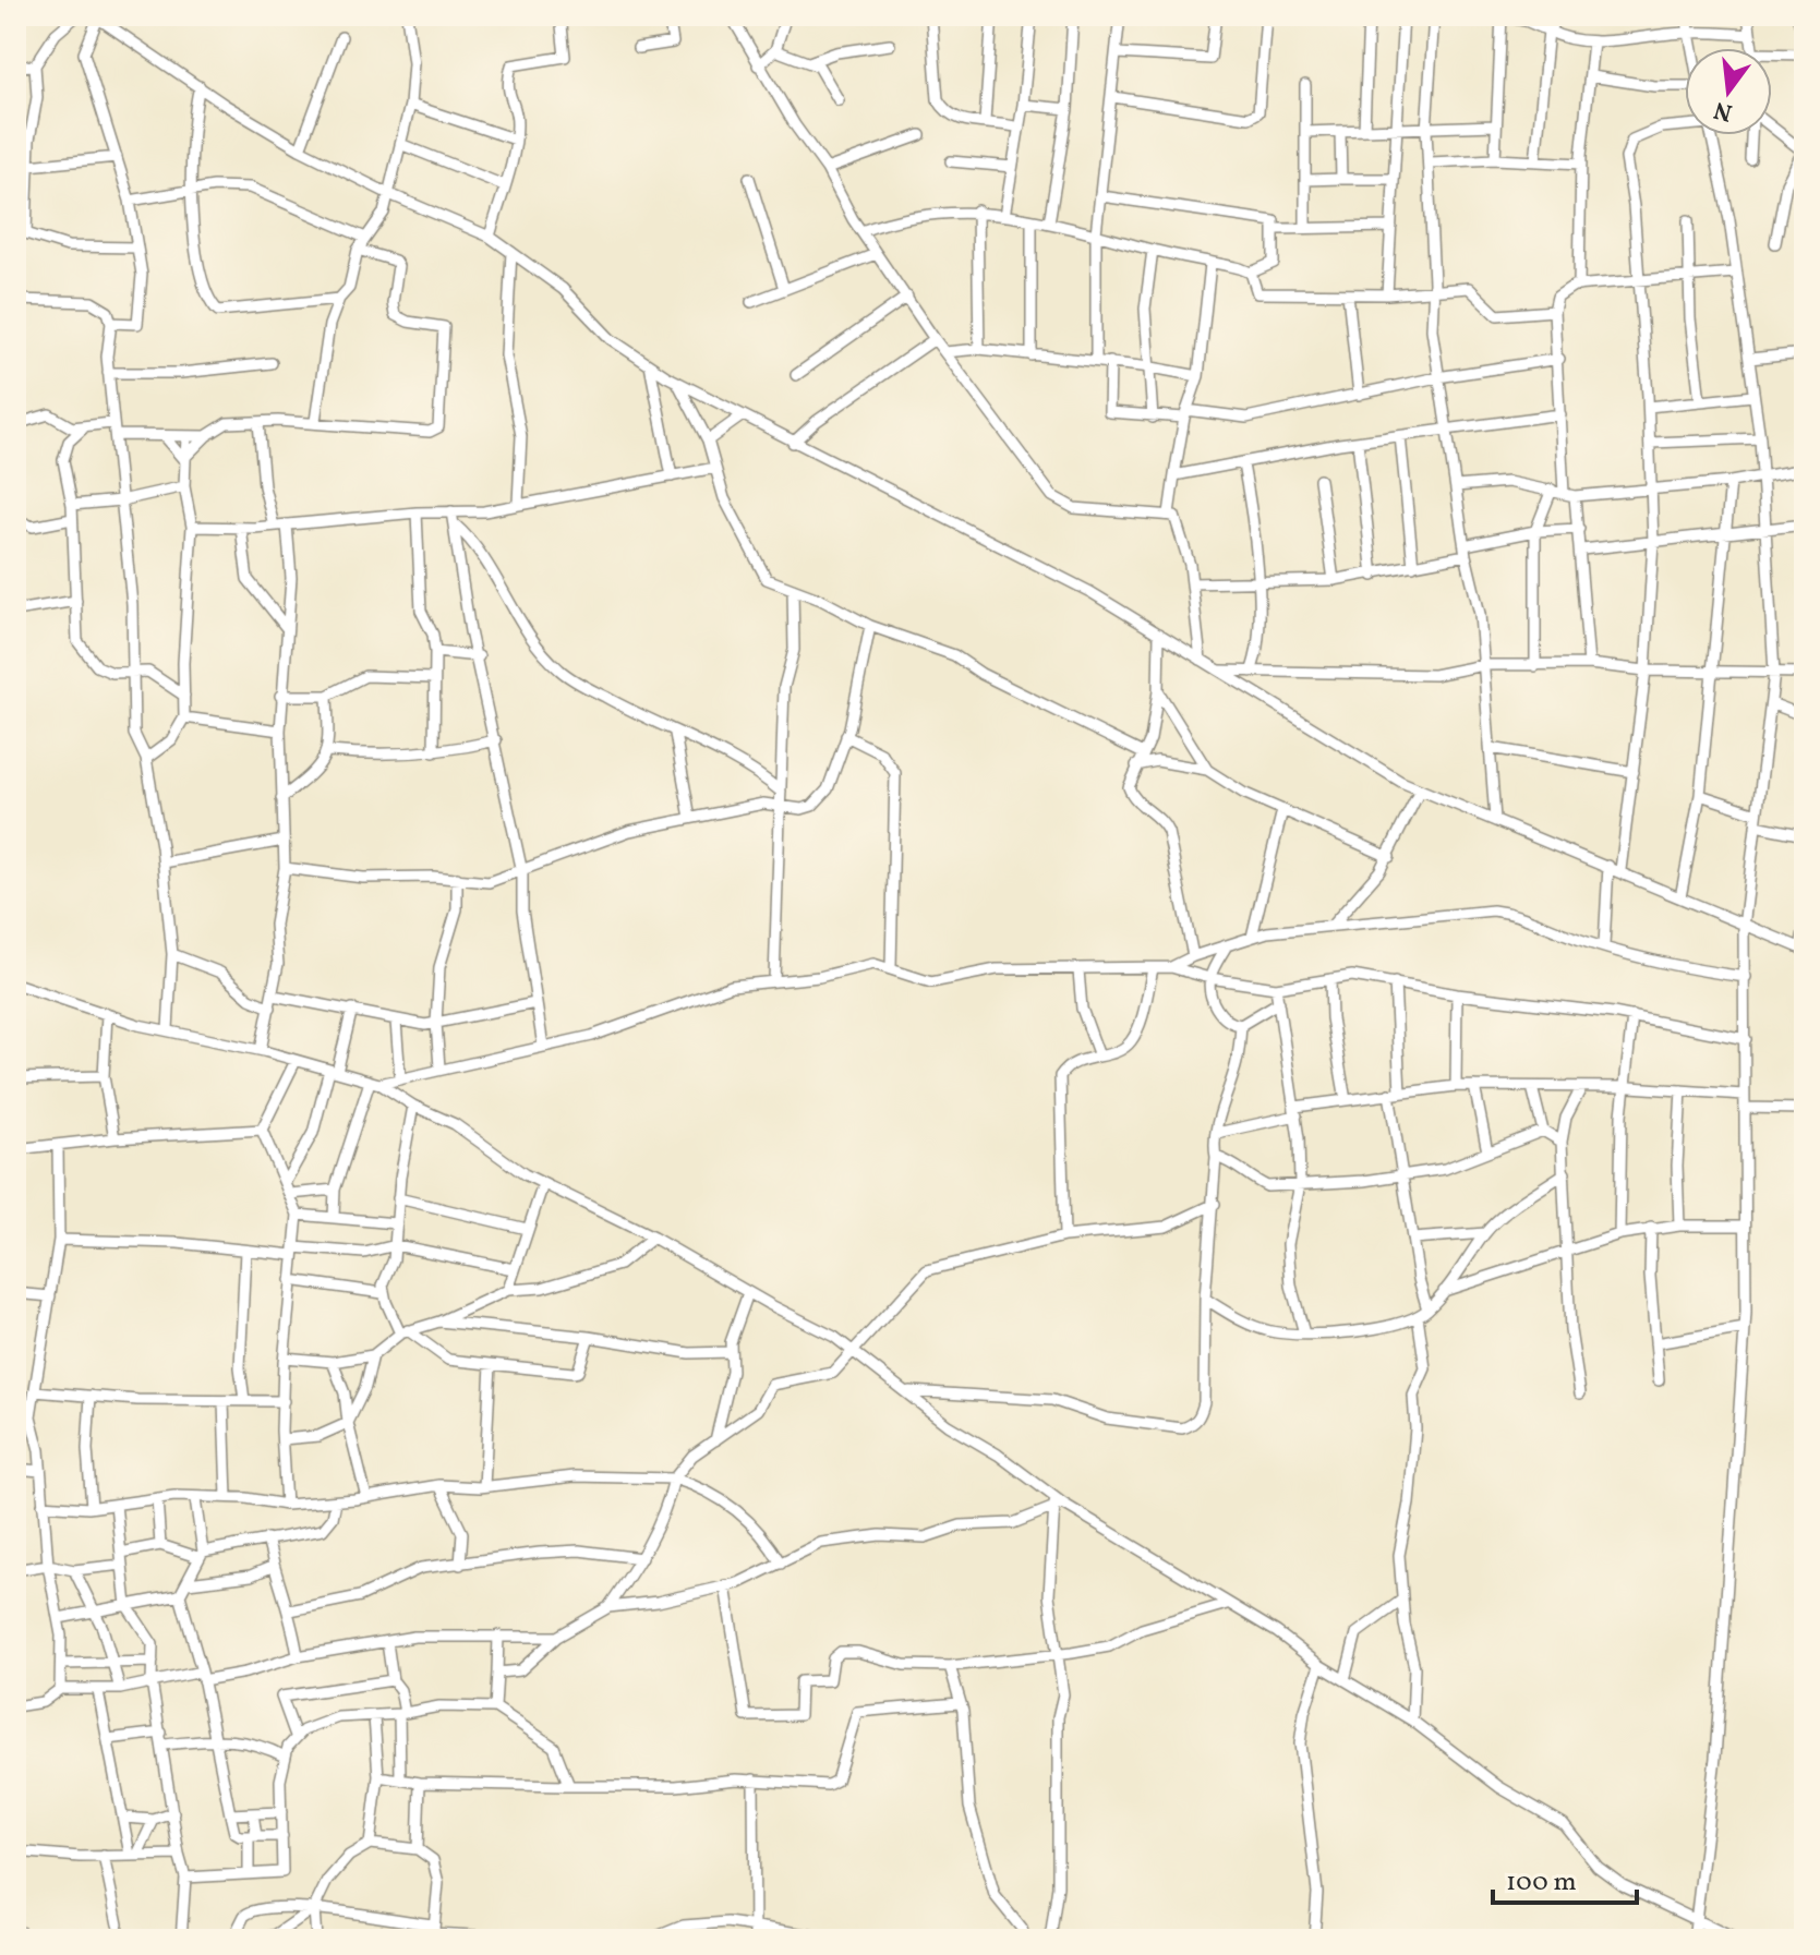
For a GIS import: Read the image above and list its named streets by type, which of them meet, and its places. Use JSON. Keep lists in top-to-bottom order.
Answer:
{
  "scale_bar": "100 m",
  "north": "bottom"
}
